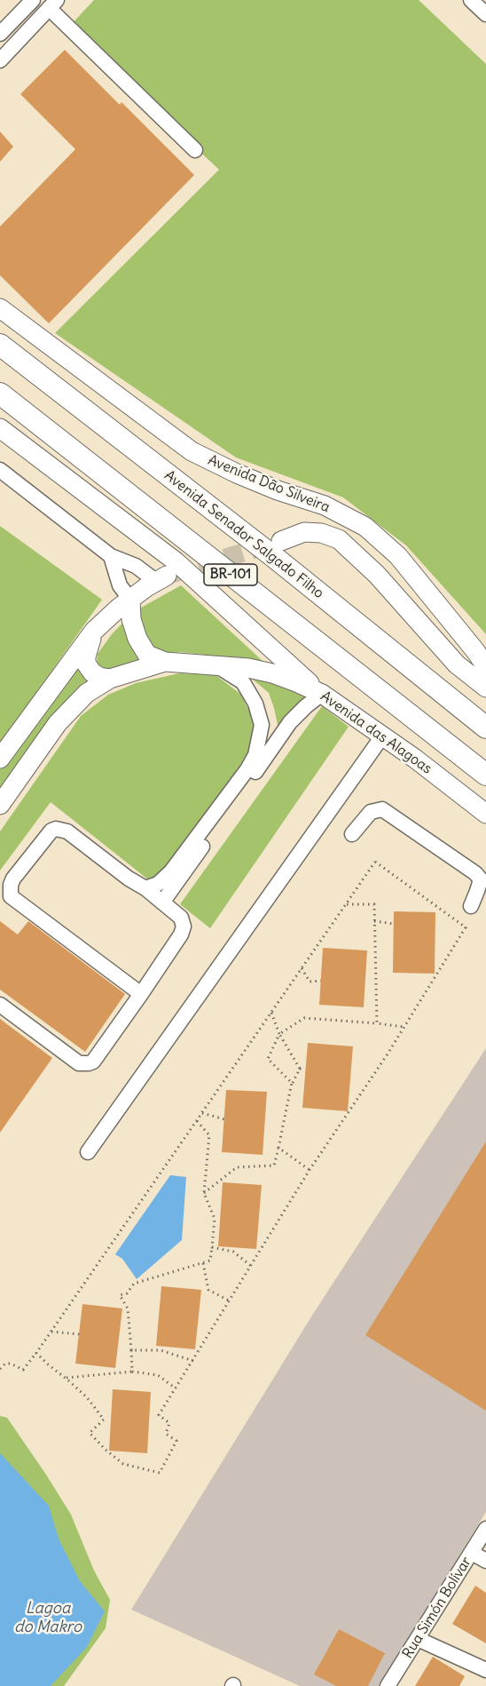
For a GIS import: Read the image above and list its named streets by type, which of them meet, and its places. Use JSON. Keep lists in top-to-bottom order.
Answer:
{
  "streets": {
    "highway": ["Avenida Senador Salgado Filho", "BR-101"],
    "main road": ["Avenida Dão Silveira", "Avenida das Alagoas"],
    "street": ["Rua Simón Bolívar"]
  },
  "water": ["Lagoa do Makro"]
}
